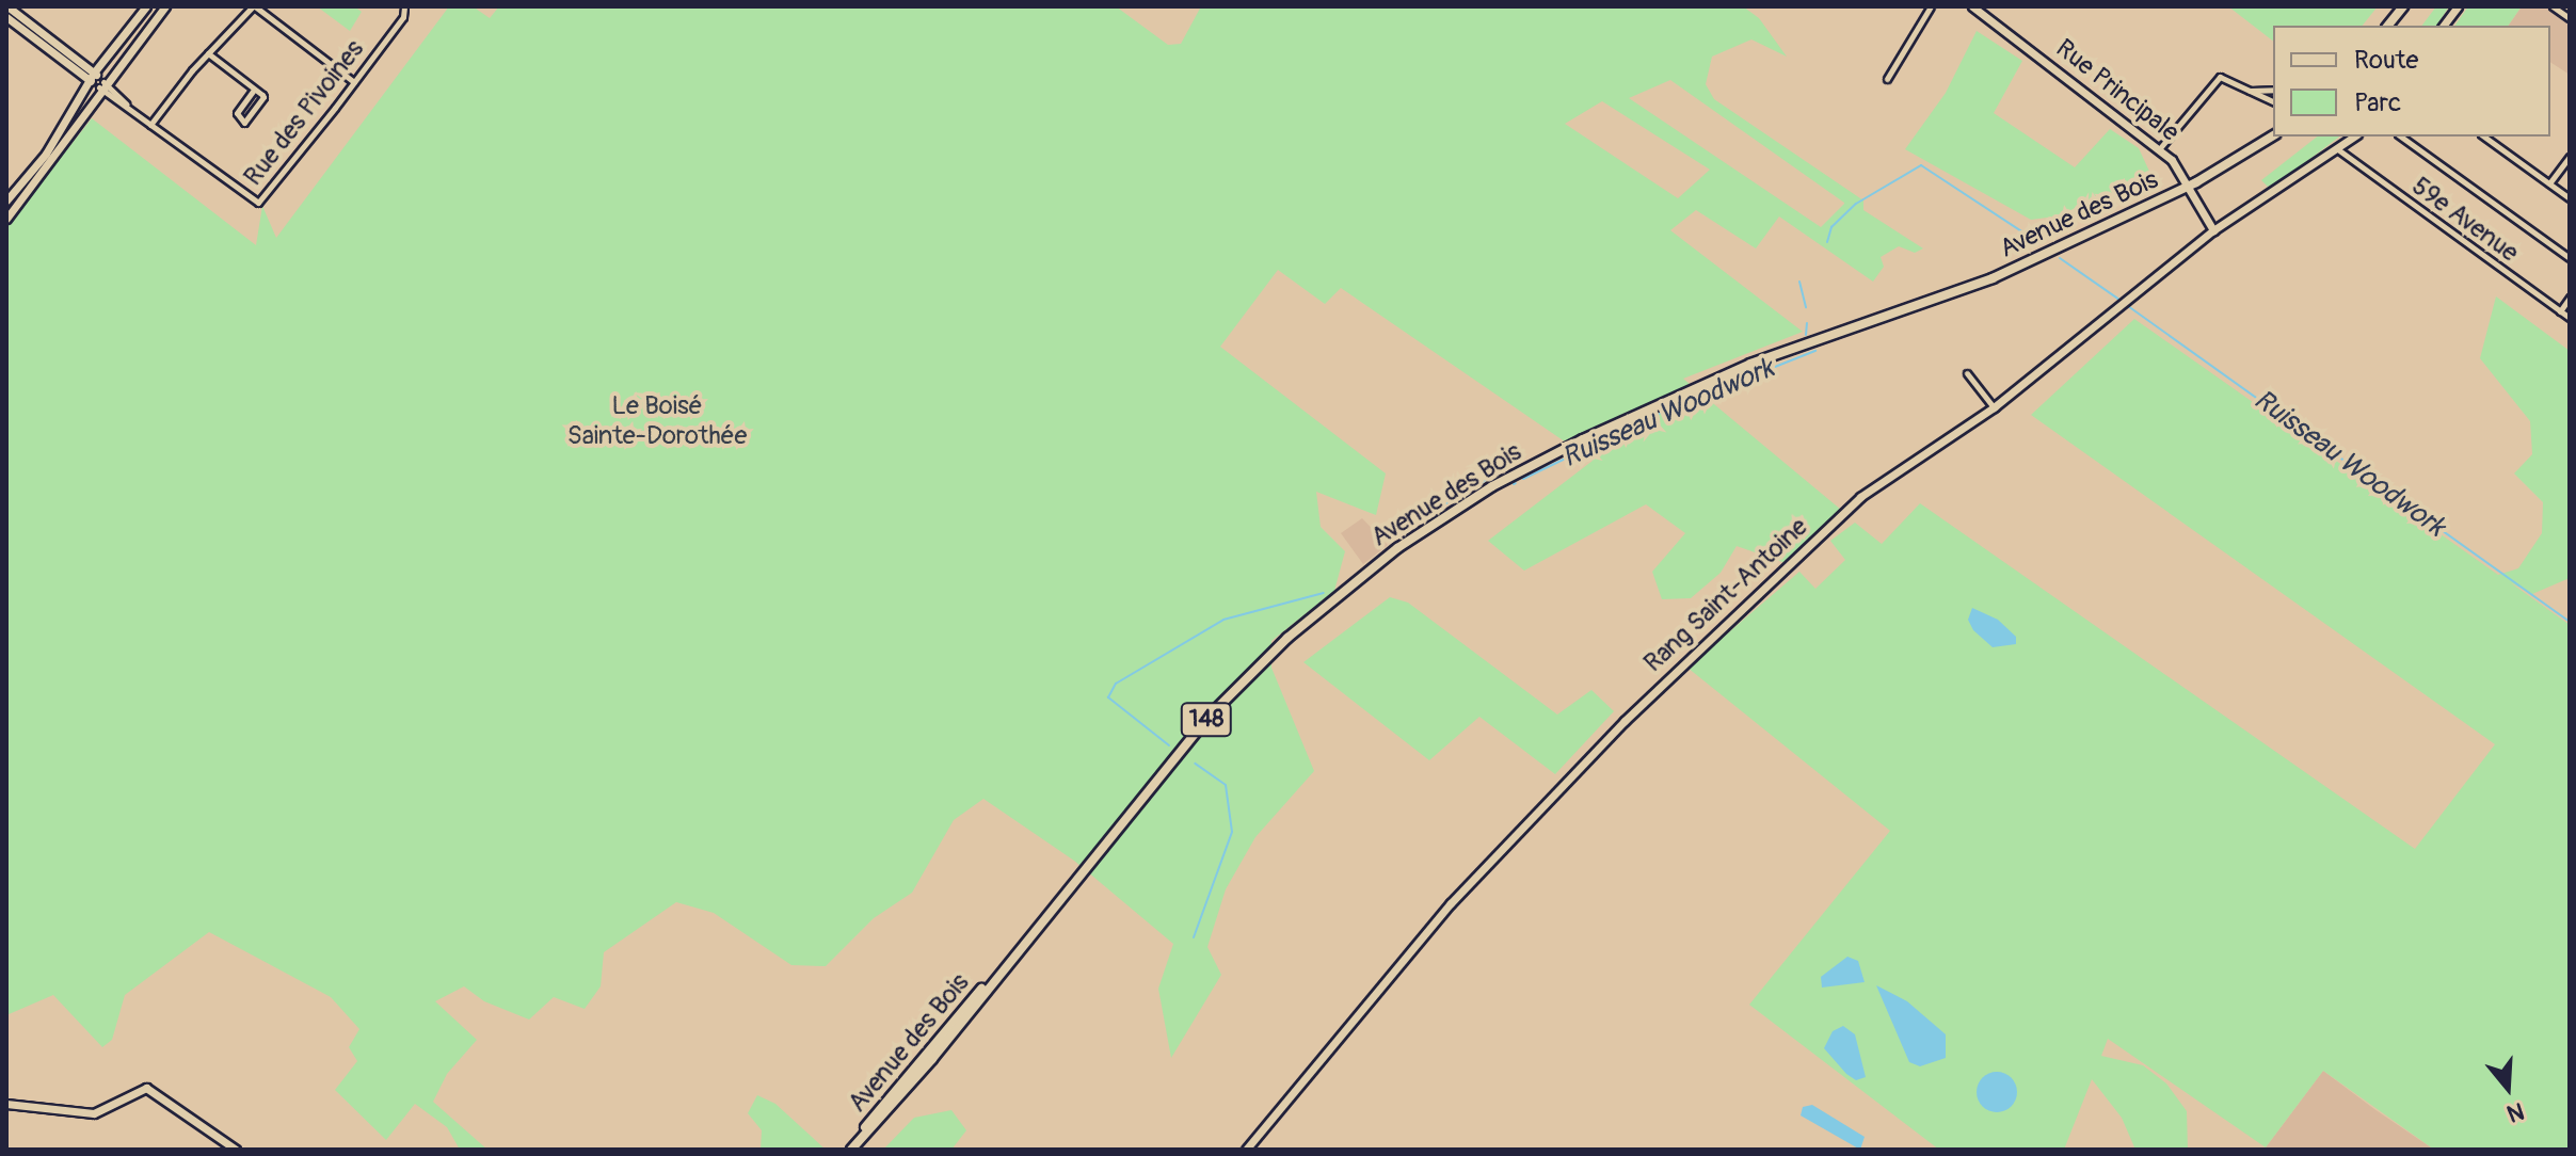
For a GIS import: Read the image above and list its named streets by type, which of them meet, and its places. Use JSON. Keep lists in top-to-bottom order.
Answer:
{
  "streets": {
    "main road": ["Avenue des Bois", "148"],
    "street": [
      "Rue Principale",
      "Rue des Pivoines",
      "59e Avenue",
      "Rang Saint-Antoine"
    ]
  },
  "crossings": [
    ["Rue Principale", "Avenue des Bois"],
    ["Rue Principale", "Rang Saint-Antoine"],
    ["59e Avenue", "Rang Saint-Antoine"]
  ],
  "water": ["Ruisseau Woodwork"],
  "parks": ["Le Boisé Sainte-Dorothée"],
  "legend": ["Route", "Parc"],
  "north": "bottom"
}
